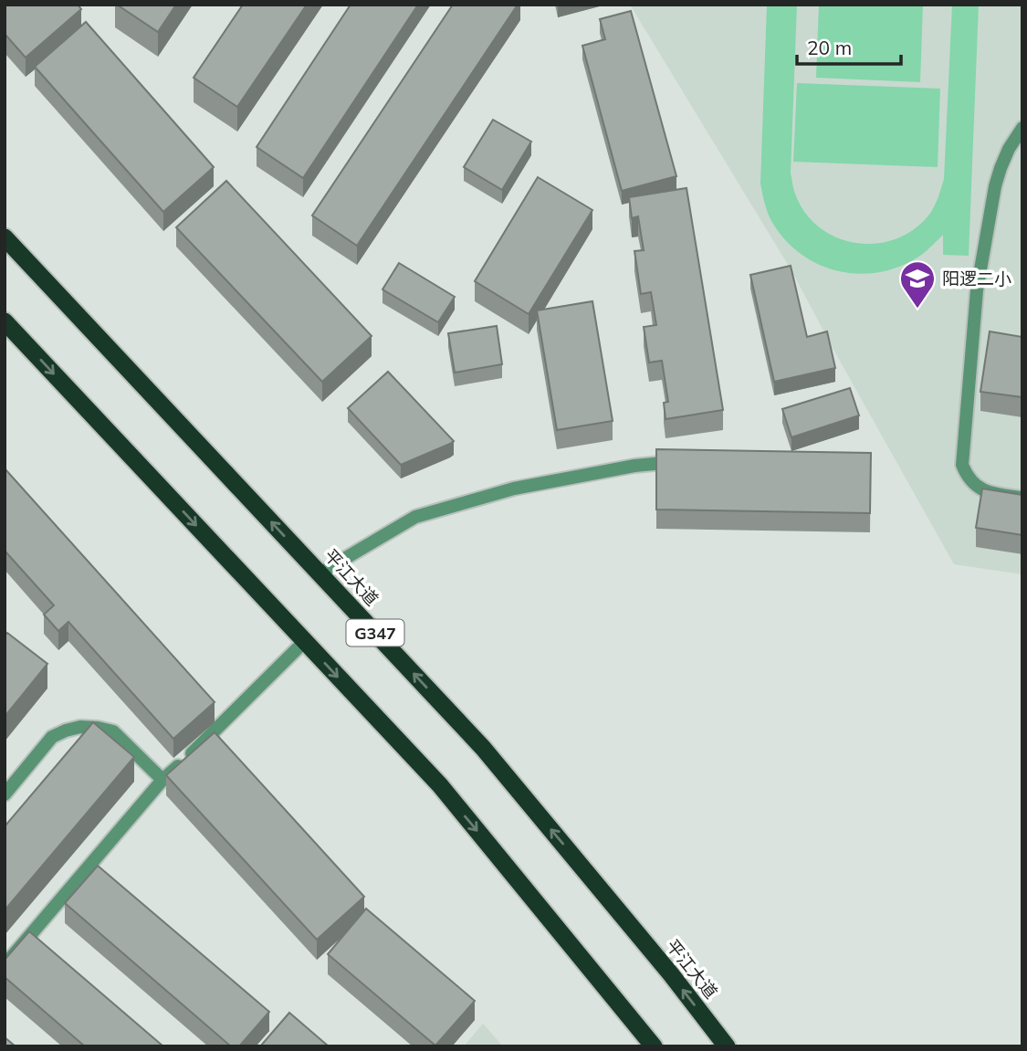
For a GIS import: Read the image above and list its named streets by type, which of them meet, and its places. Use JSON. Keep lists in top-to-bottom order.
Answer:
{
  "streets": {
    "highway": ["平江大道", "G347"]
  },
  "places": {
    "school or university": ["阳逻二小"]
  },
  "scale_bar": "20 m"
}
